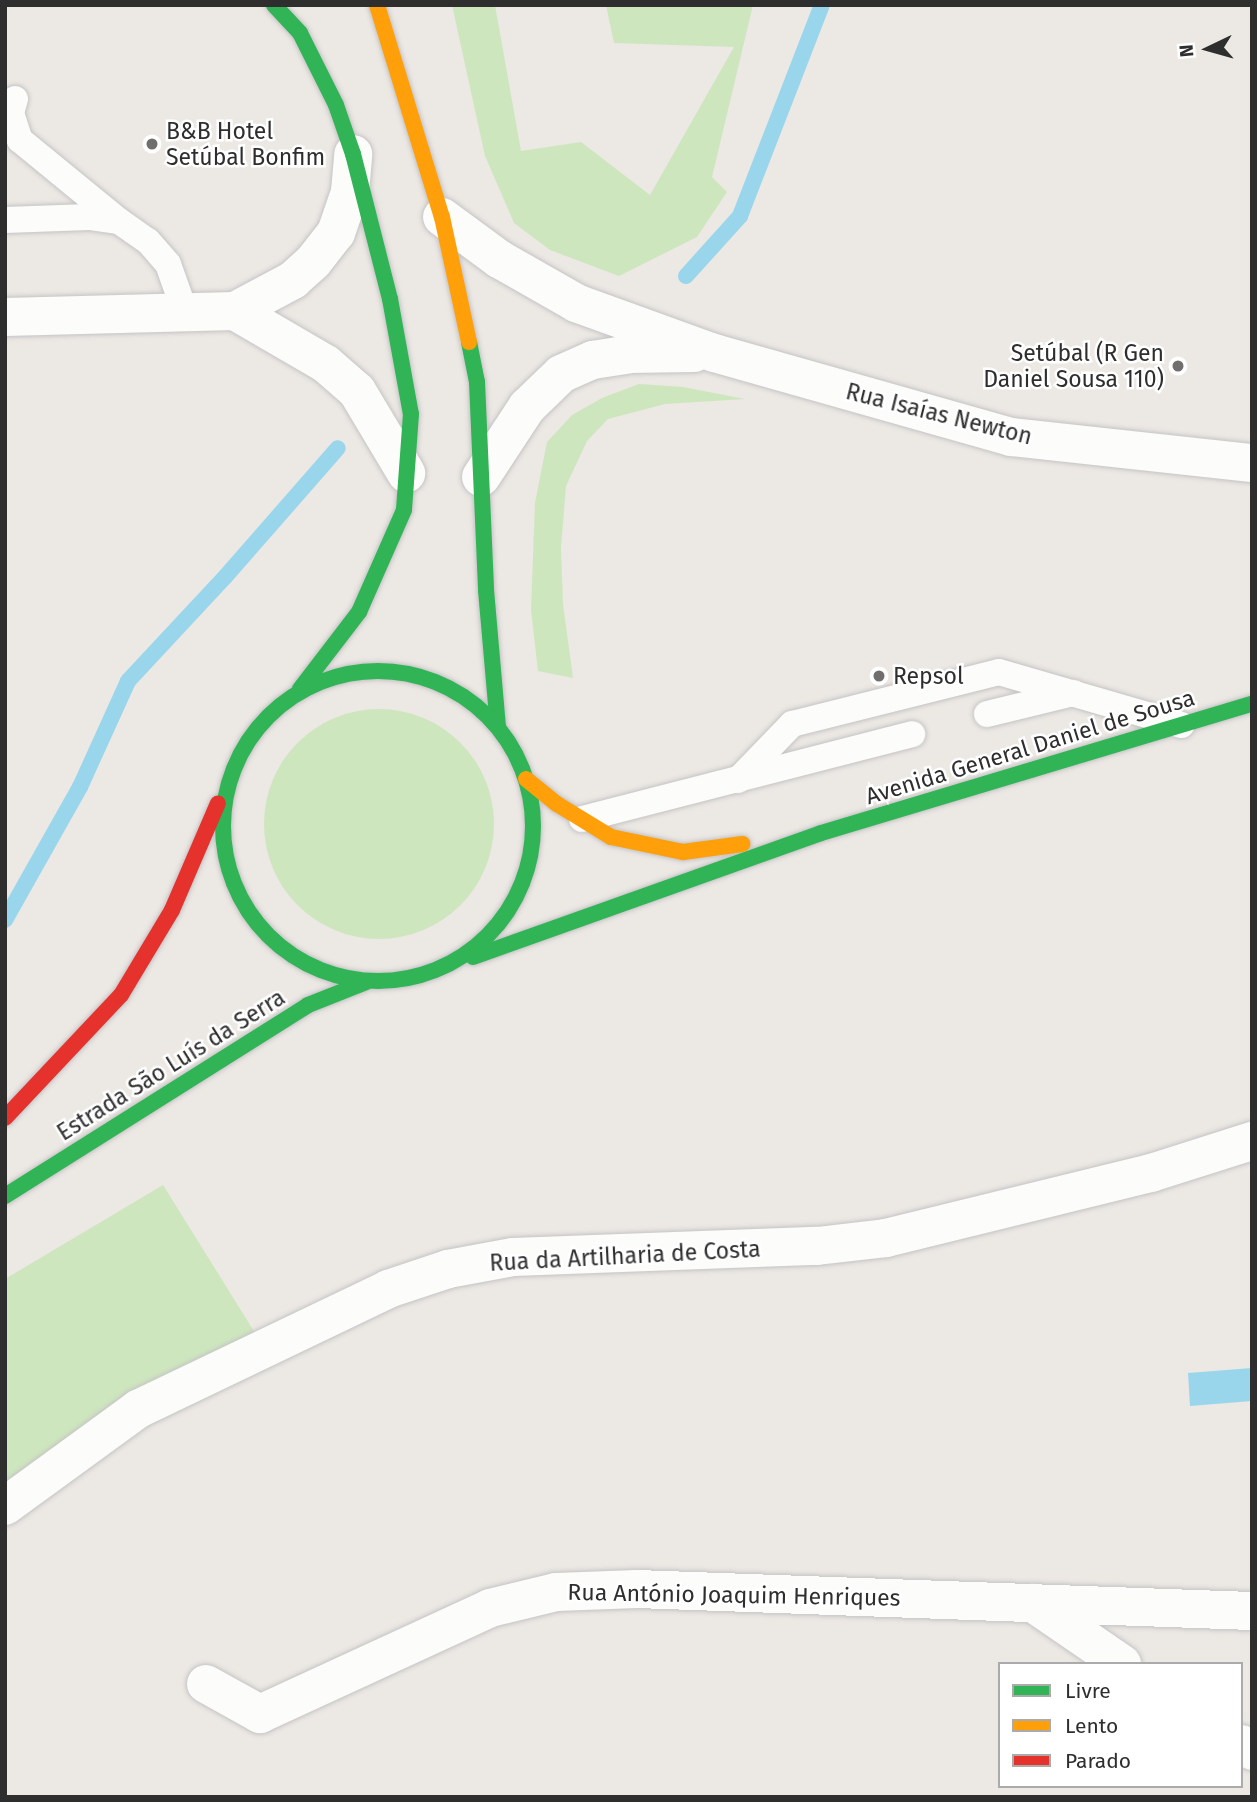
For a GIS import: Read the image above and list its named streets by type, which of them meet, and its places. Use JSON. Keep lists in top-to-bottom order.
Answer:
{
  "streets": {
    "main road": ["Avenida General Daniel de Sousa", "Estrada São Luís da Serra"],
    "street": ["Rua Isaías Newton", "Rua da Artilharia de Costa", "Rua António Joaquim Henriques"]
  },
  "places": ["B&B Hotel Setúbal Bonfim", "Setúbal (R Gen Daniel Sousa 110)", "Repsol"],
  "legend": ["Livre", "Lento", "Parado"],
  "north": "left"
}
